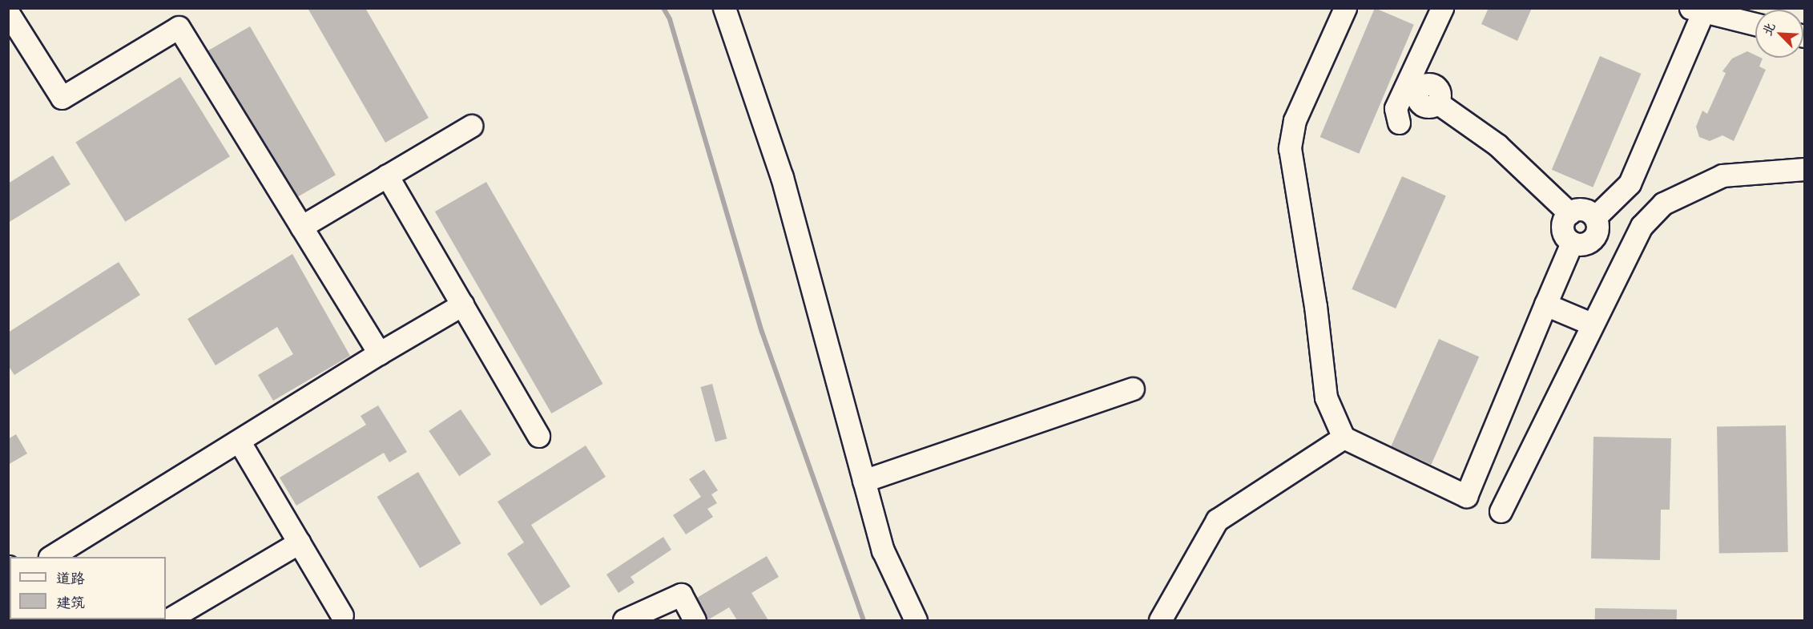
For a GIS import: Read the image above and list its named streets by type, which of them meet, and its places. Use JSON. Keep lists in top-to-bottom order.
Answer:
{
  "legend": ["道路", "建筑"],
  "north": "top left"
}
